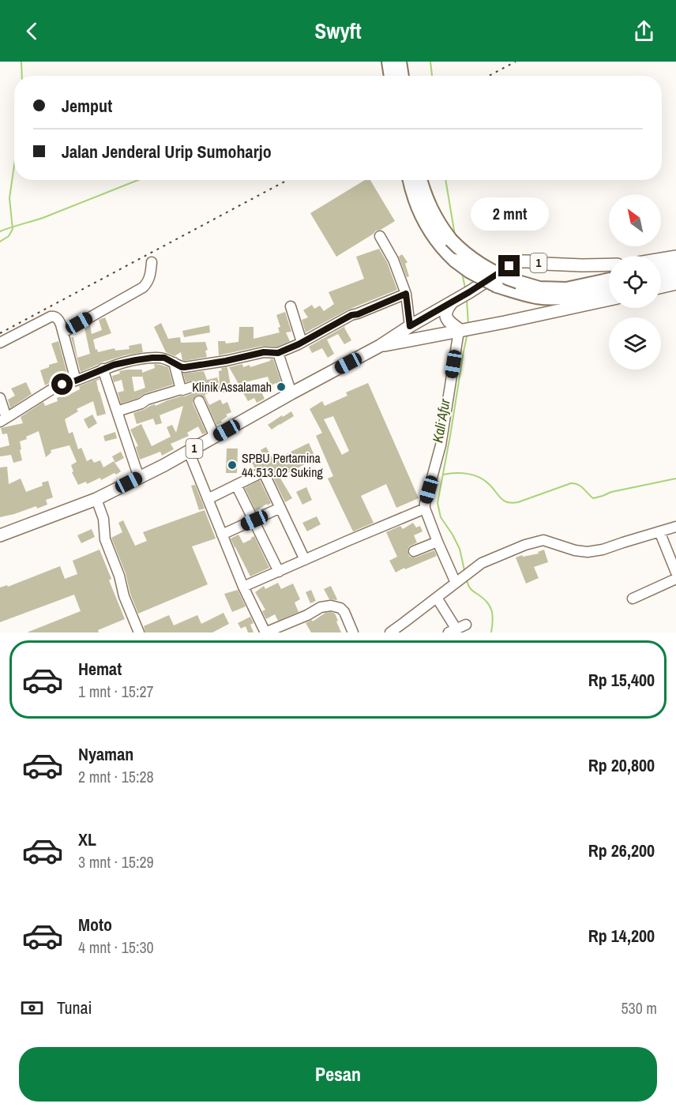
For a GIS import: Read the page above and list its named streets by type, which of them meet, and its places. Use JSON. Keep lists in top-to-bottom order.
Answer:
{
  "streets": {
    "highway": ["1"]
  },
  "water": ["Kali Afur"],
  "places": ["Klinik Assalamah", "SPBU Pertamina 44.513.02 Suking"],
  "north": "top left",
  "page": {
    "header": "Swyft",
    "banner": ["Jemput", "Jalan Jenderal Urip Sumoharjo"],
    "bubble": "2 mnt",
    "list": [
      {
        "name": "Hemat",
        "note": "1 mnt · 15:27",
        "value": "Rp 15,400"
      },
      {
        "name": "Nyaman",
        "note": "2 mnt · 15:28",
        "value": "Rp 20,800"
      },
      {
        "name": "XL",
        "note": "3 mnt · 15:29",
        "value": "Rp 26,200"
      },
      {
        "name": "Moto",
        "note": "4 mnt · 15:30",
        "value": "Rp 14,200"
      }
    ],
    "pay": ["Tunai", "530 m"],
    "buttons": "Pesan"
  }
}
